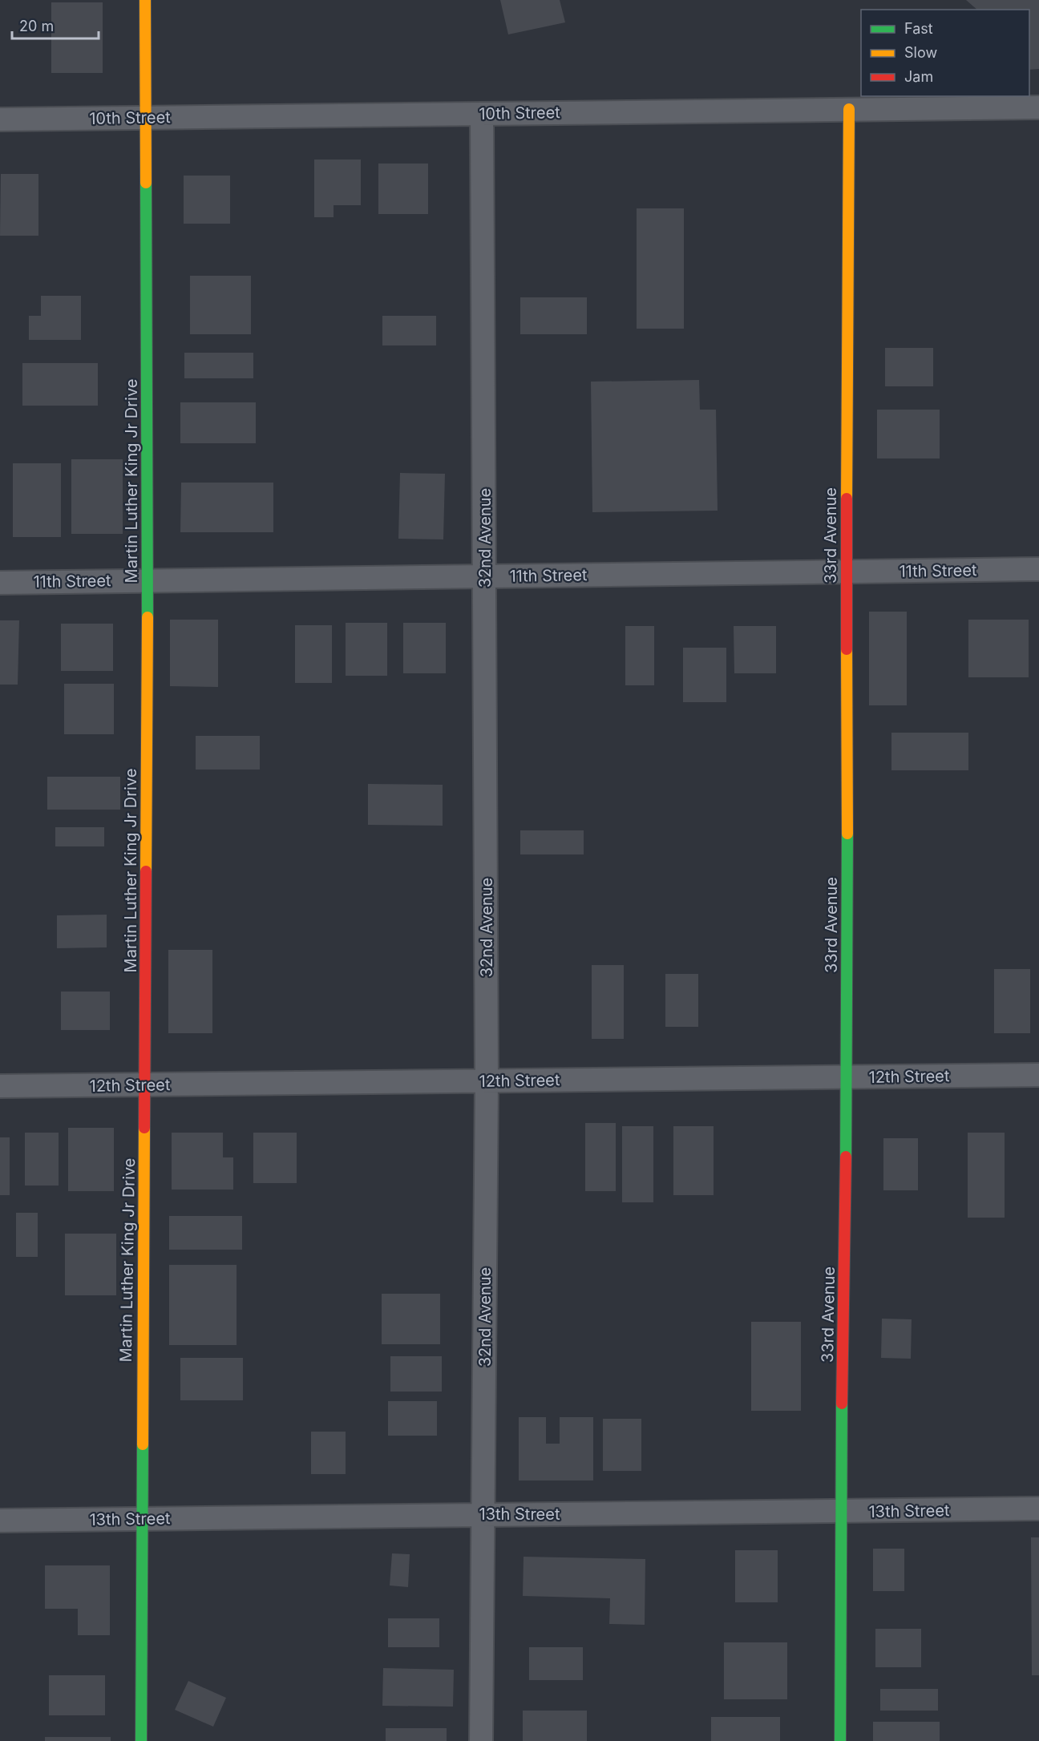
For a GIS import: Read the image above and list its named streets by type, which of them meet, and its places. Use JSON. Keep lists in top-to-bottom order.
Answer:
{
  "streets": {
    "street": [
      "10th Street",
      "Martin Luther King Jr Drive",
      "33rd Avenue",
      "32nd Avenue",
      "11th Street",
      "12th Street",
      "13th Street"
    ]
  },
  "crossings": [
    ["10th Street", "Martin Luther King Jr Drive"],
    ["10th Street", "33rd Avenue"],
    ["10th Street", "32nd Avenue"],
    ["Martin Luther King Jr Drive", "11th Street"],
    ["Martin Luther King Jr Drive", "12th Street"],
    ["Martin Luther King Jr Drive", "13th Street"],
    ["33rd Avenue", "11th Street"],
    ["33rd Avenue", "12th Street"],
    ["33rd Avenue", "13th Street"],
    ["32nd Avenue", "11th Street"],
    ["32nd Avenue", "12th Street"],
    ["32nd Avenue", "13th Street"]
  ],
  "legend": ["Fast", "Slow", "Jam"],
  "scale_bar": "20 m"
}
